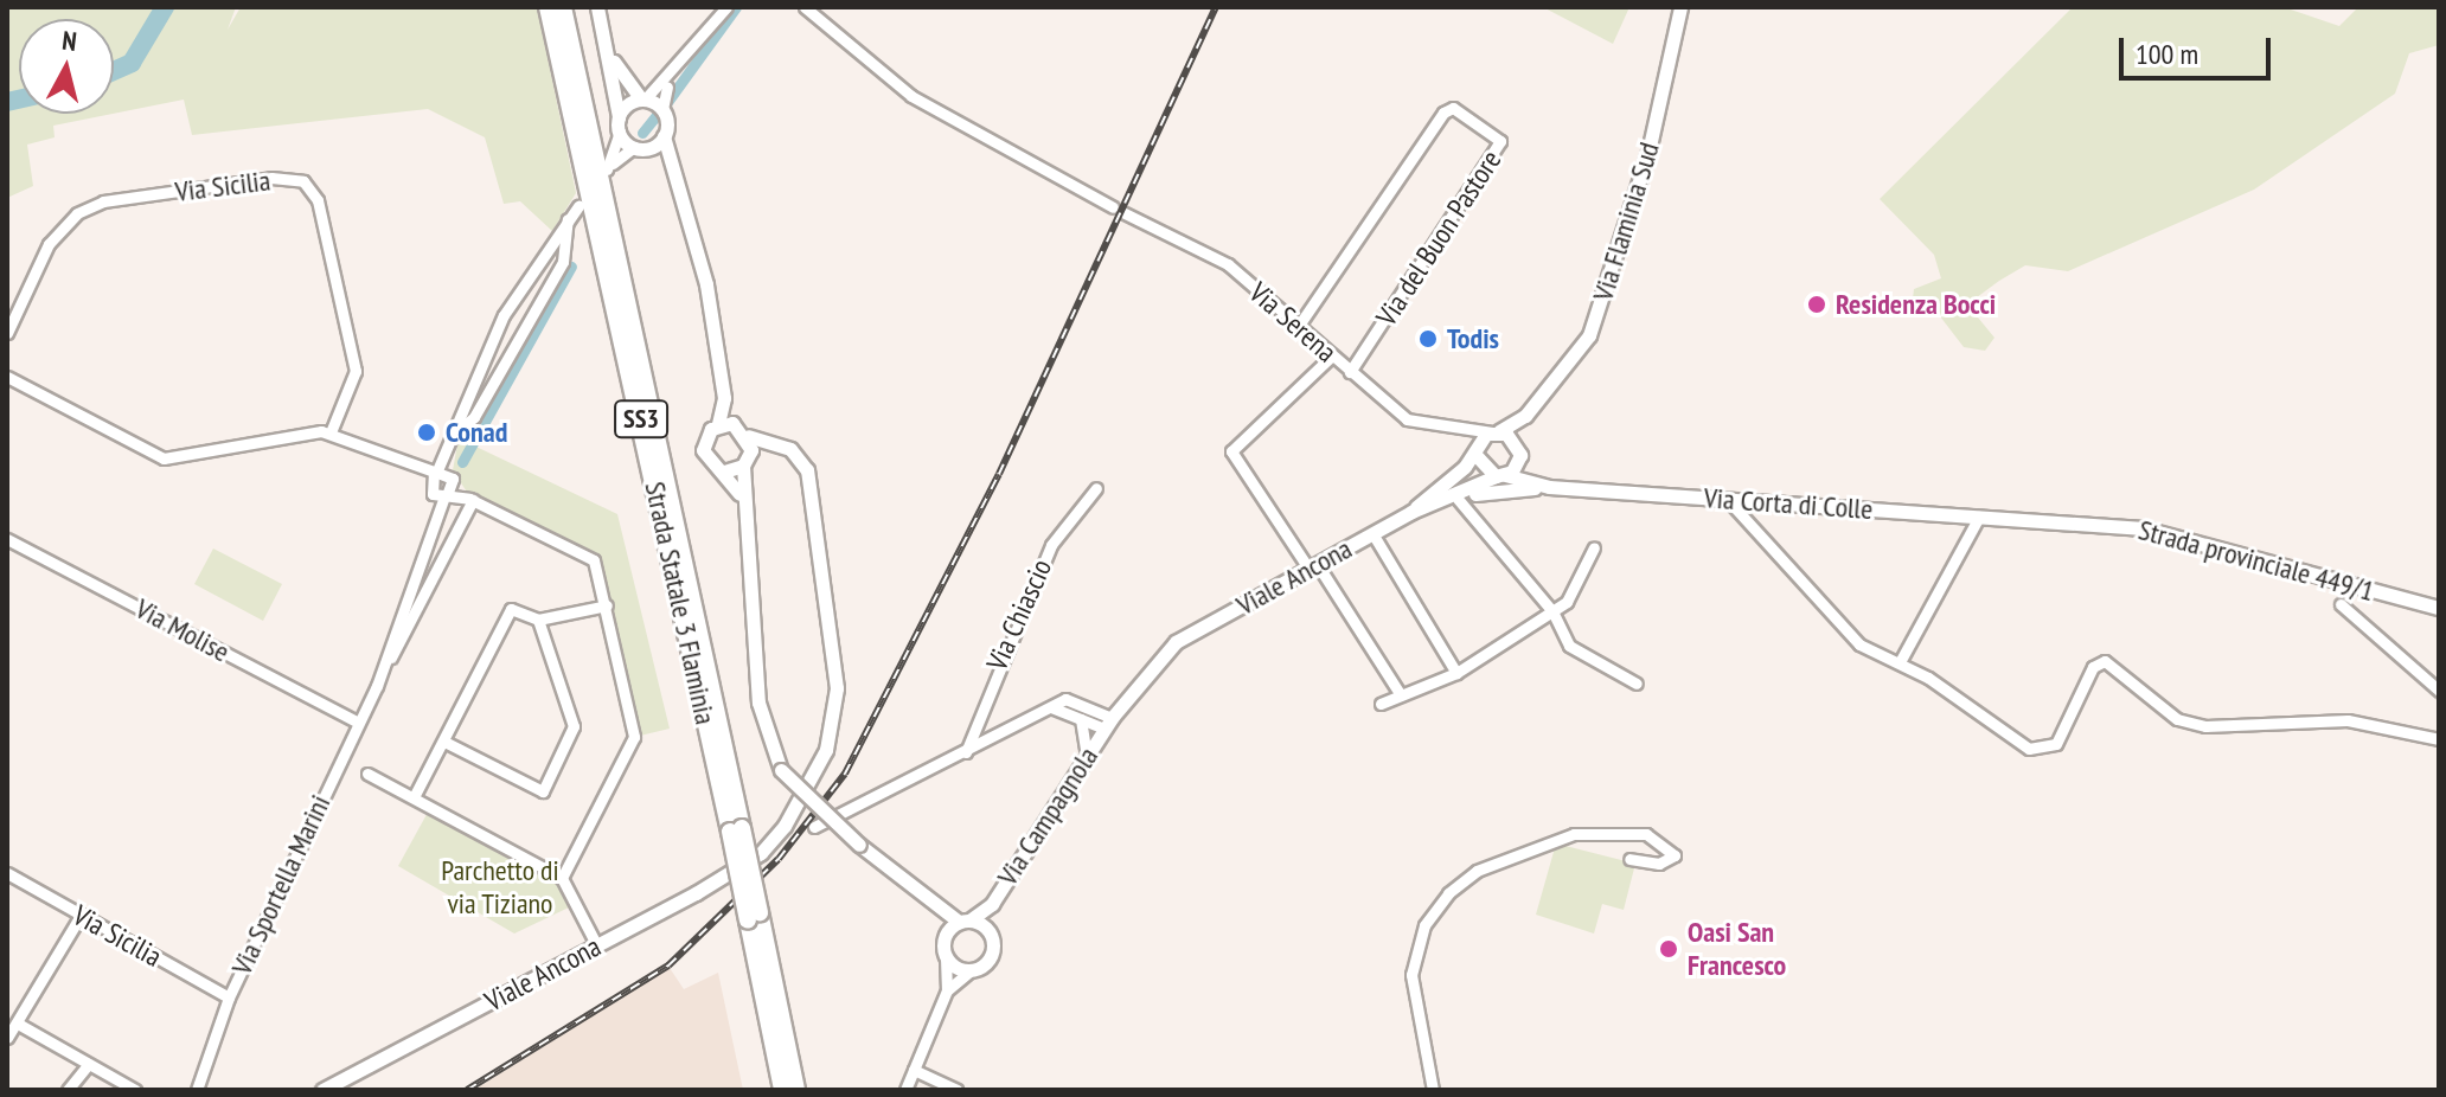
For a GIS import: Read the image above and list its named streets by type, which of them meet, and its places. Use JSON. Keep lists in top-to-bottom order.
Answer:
{
  "streets": {
    "highway": ["SS3", "Strada Statale 3 Flaminia"],
    "main road": [
      "Via Flaminia Sud",
      "Via Corta di Colle",
      "Strada provinciale 449/1",
      "Viale Ancona",
      "Via Campagnola"
    ],
    "street": [
      "Via Sicilia",
      "Via del Buon Pastore",
      "Via Serena",
      "Via Chiascio",
      "Via Molise",
      "Via Sportella Marini"
    ]
  },
  "crossings": [
    ["Via Sicilia", "Via Sportella Marini"],
    ["Via Flaminia Sud", "Via Serena"],
    ["Via Flaminia Sud", "Viale Ancona"],
    ["Via del Buon Pastore", "Via Serena"],
    ["Via Corta di Colle", "Strada provinciale 449/1"],
    ["Via Corta di Colle", "Viale Ancona"],
    ["Viale Ancona", "Via Campagnola"],
    ["Via Molise", "Via Sportella Marini"]
  ],
  "parks": ["Parchetto di via Tiziano"],
  "places": [
    "Residenza Bocci",
    "Todis",
    "Conad",
    "Oasi San Francesco"
  ],
  "scale_bar": "100 m",
  "north": "top"
}
